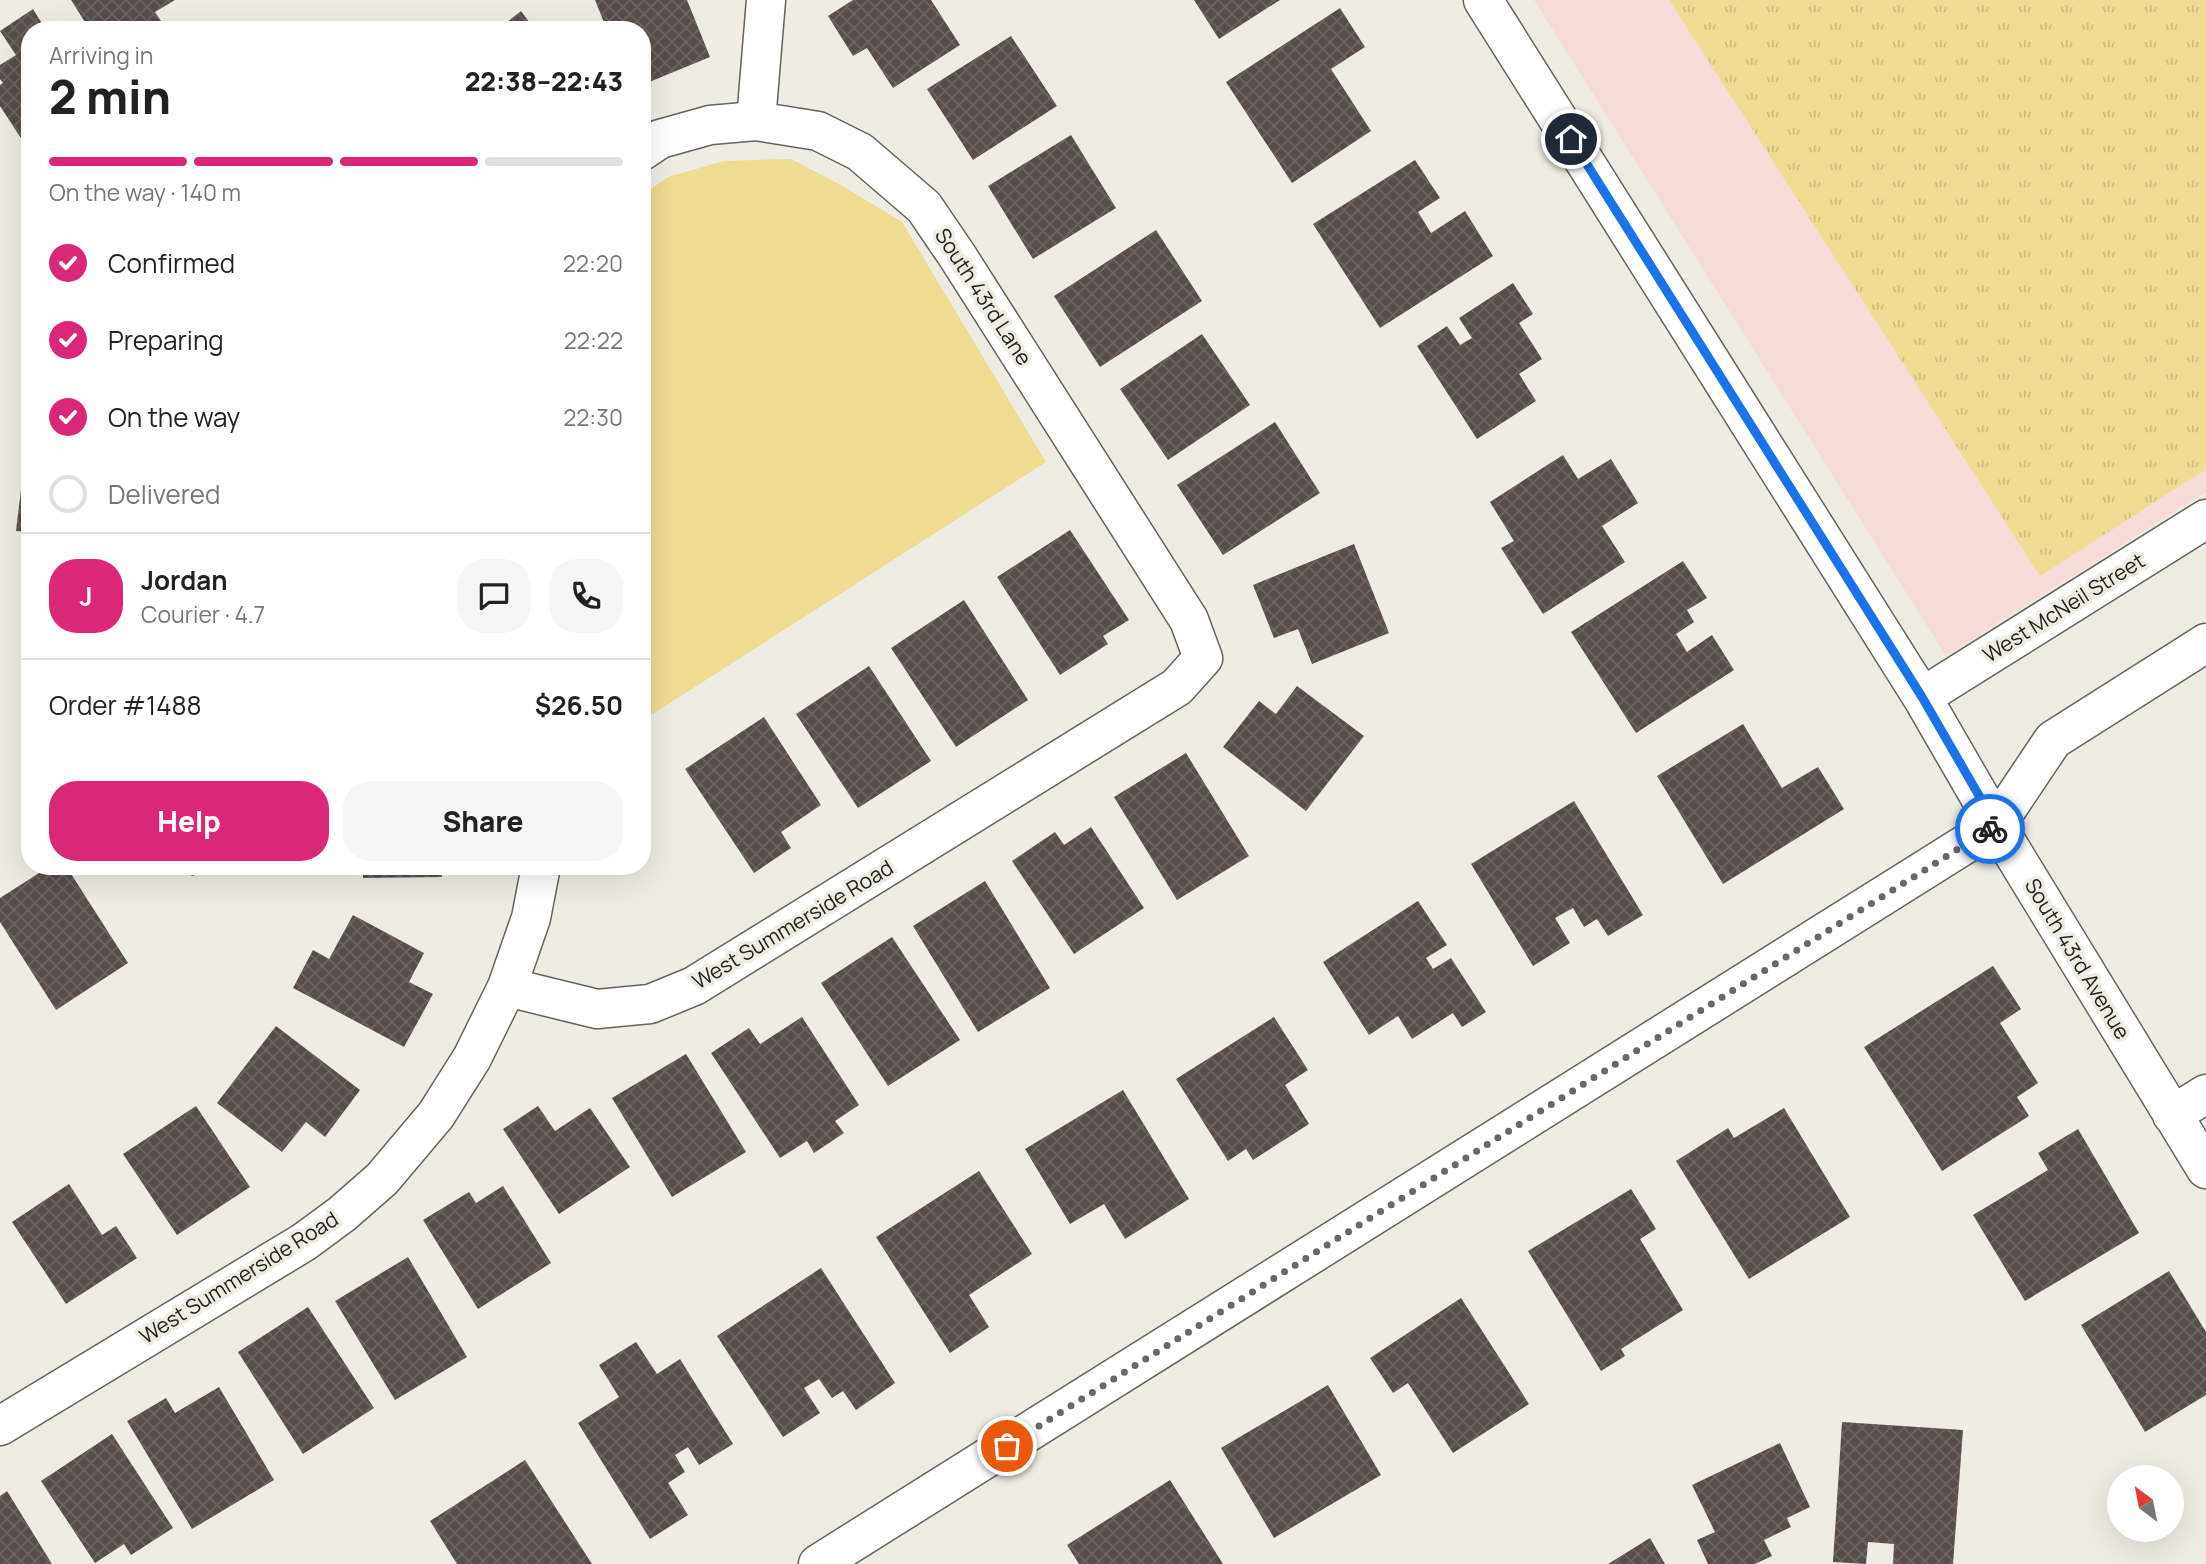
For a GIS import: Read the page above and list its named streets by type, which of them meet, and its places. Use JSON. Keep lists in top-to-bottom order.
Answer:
{
  "streets": {
    "street": [
      "South 43rd Lane",
      "West McNeil Street",
      "West Summerside Road",
      "South 43rd Avenue"
    ]
  },
  "crossings": [
    ["South 43rd Lane", "West Summerside Road"],
    ["West McNeil Street", "South 43rd Avenue"]
  ],
  "north": "top left",
  "page": {
    "heading": ["2 min", "Arriving in", "22:38–22:43"],
    "panel": [
      "Jordan",
      "Courier · 4.7",
      "Order #1488",
      "$26.50"
    ],
    "bar": "On the way · 140 m",
    "list": [
      ["Confirmed", "22:20"],
      ["Preparing", "22:22"],
      ["On the way", "22:30"],
      "Delivered"
    ],
    "round": "J",
    "buttons": ["Help", "Share"]
  }
}
